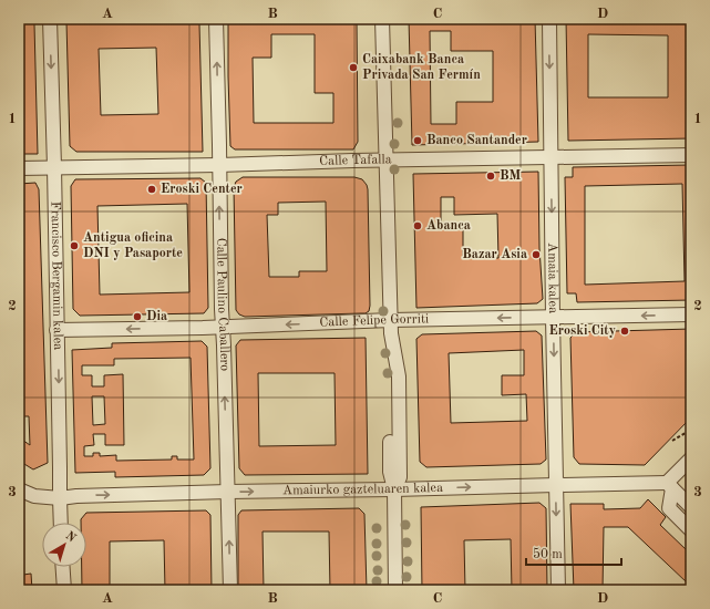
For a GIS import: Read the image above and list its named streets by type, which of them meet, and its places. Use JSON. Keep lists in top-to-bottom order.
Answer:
{
  "streets": {
    "street": [
      "Calle Tafalla",
      "Francisco Bergamin kalea",
      "Amaia kalea",
      "Calle Paulino Caballero",
      "Calle Felipe Gorriti",
      "Amaiurko gazteluaren kalea"
    ]
  },
  "crossings": [
    ["Calle Tafalla", "Francisco Bergamin kalea"],
    ["Calle Tafalla", "Amaia kalea"],
    ["Calle Tafalla", "Calle Paulino Caballero"],
    ["Francisco Bergamin kalea", "Calle Felipe Gorriti"],
    ["Francisco Bergamin kalea", "Amaiurko gazteluaren kalea"],
    ["Amaia kalea", "Calle Felipe Gorriti"],
    ["Amaia kalea", "Amaiurko gazteluaren kalea"],
    ["Calle Paulino Caballero", "Calle Felipe Gorriti"],
    ["Calle Paulino Caballero", "Amaiurko gazteluaren kalea"]
  ],
  "one_way": [
    "Francisco Bergamin kalea",
    "Amaia kalea",
    "Calle Paulino Caballero",
    "Calle Felipe Gorriti",
    "Amaiurko gazteluaren kalea"
  ],
  "places": [
    "Caixabank Banca Privada San Fermín",
    "Banco Santander",
    "BM",
    "Eroski Center",
    "Abanca",
    "Antigua oficina DNI y Pasaporte",
    "Bazar Asia",
    "Dia",
    "Eroski City"
  ],
  "scale_bar": "50 m",
  "north": "top right",
  "grid": {
    "columns": [
      "A",
      "B",
      "C",
      "D"
    ],
    "rows": ["1", "2", "3"]
  }
}
